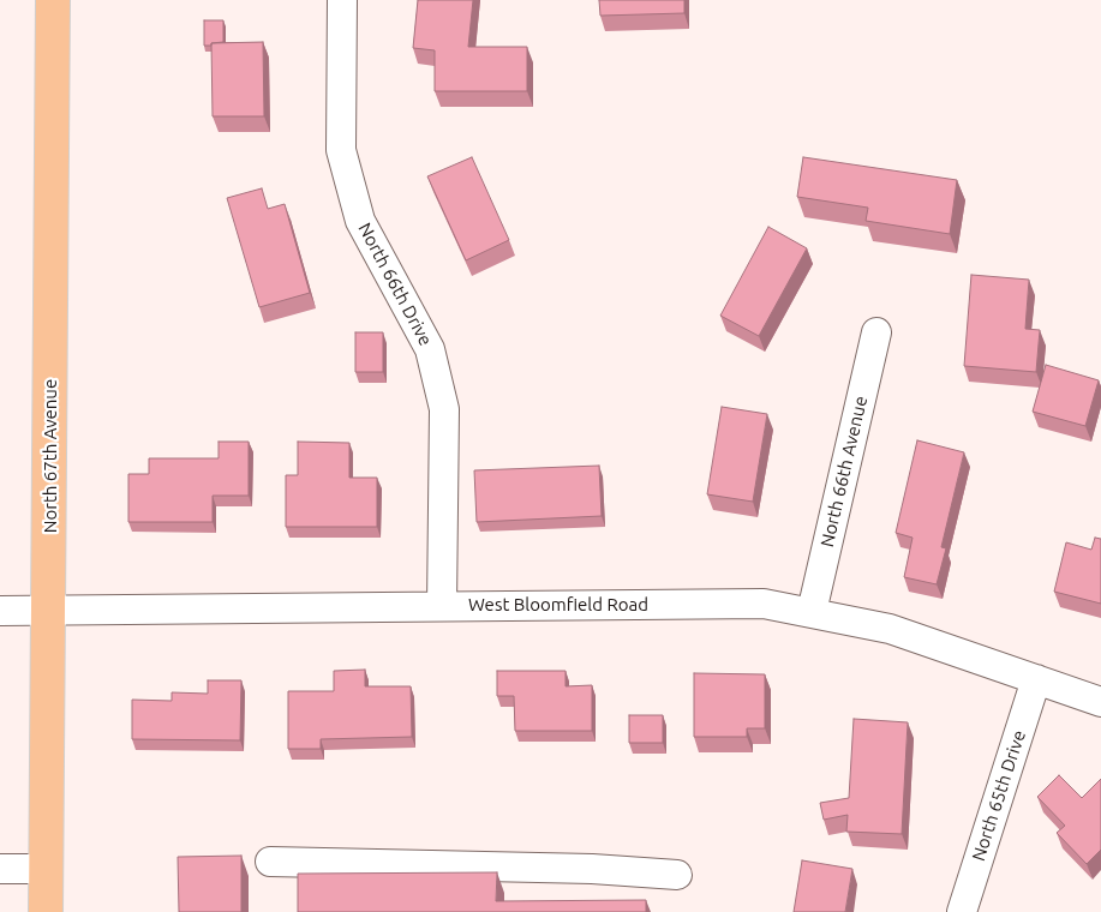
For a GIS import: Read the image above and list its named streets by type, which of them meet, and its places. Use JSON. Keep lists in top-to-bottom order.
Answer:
{
  "streets": {
    "main road": ["North 67th Avenue"],
    "street": [
      "North 66th Drive",
      "North 66th Avenue",
      "West Bloomfield Road",
      "North 65th Drive"
    ]
  },
  "crossings": [
    ["North 66th Drive", "West Bloomfield Road"],
    ["North 67th Avenue", "West Bloomfield Road"],
    ["North 66th Avenue", "West Bloomfield Road"],
    ["West Bloomfield Road", "North 65th Drive"]
  ]
}
